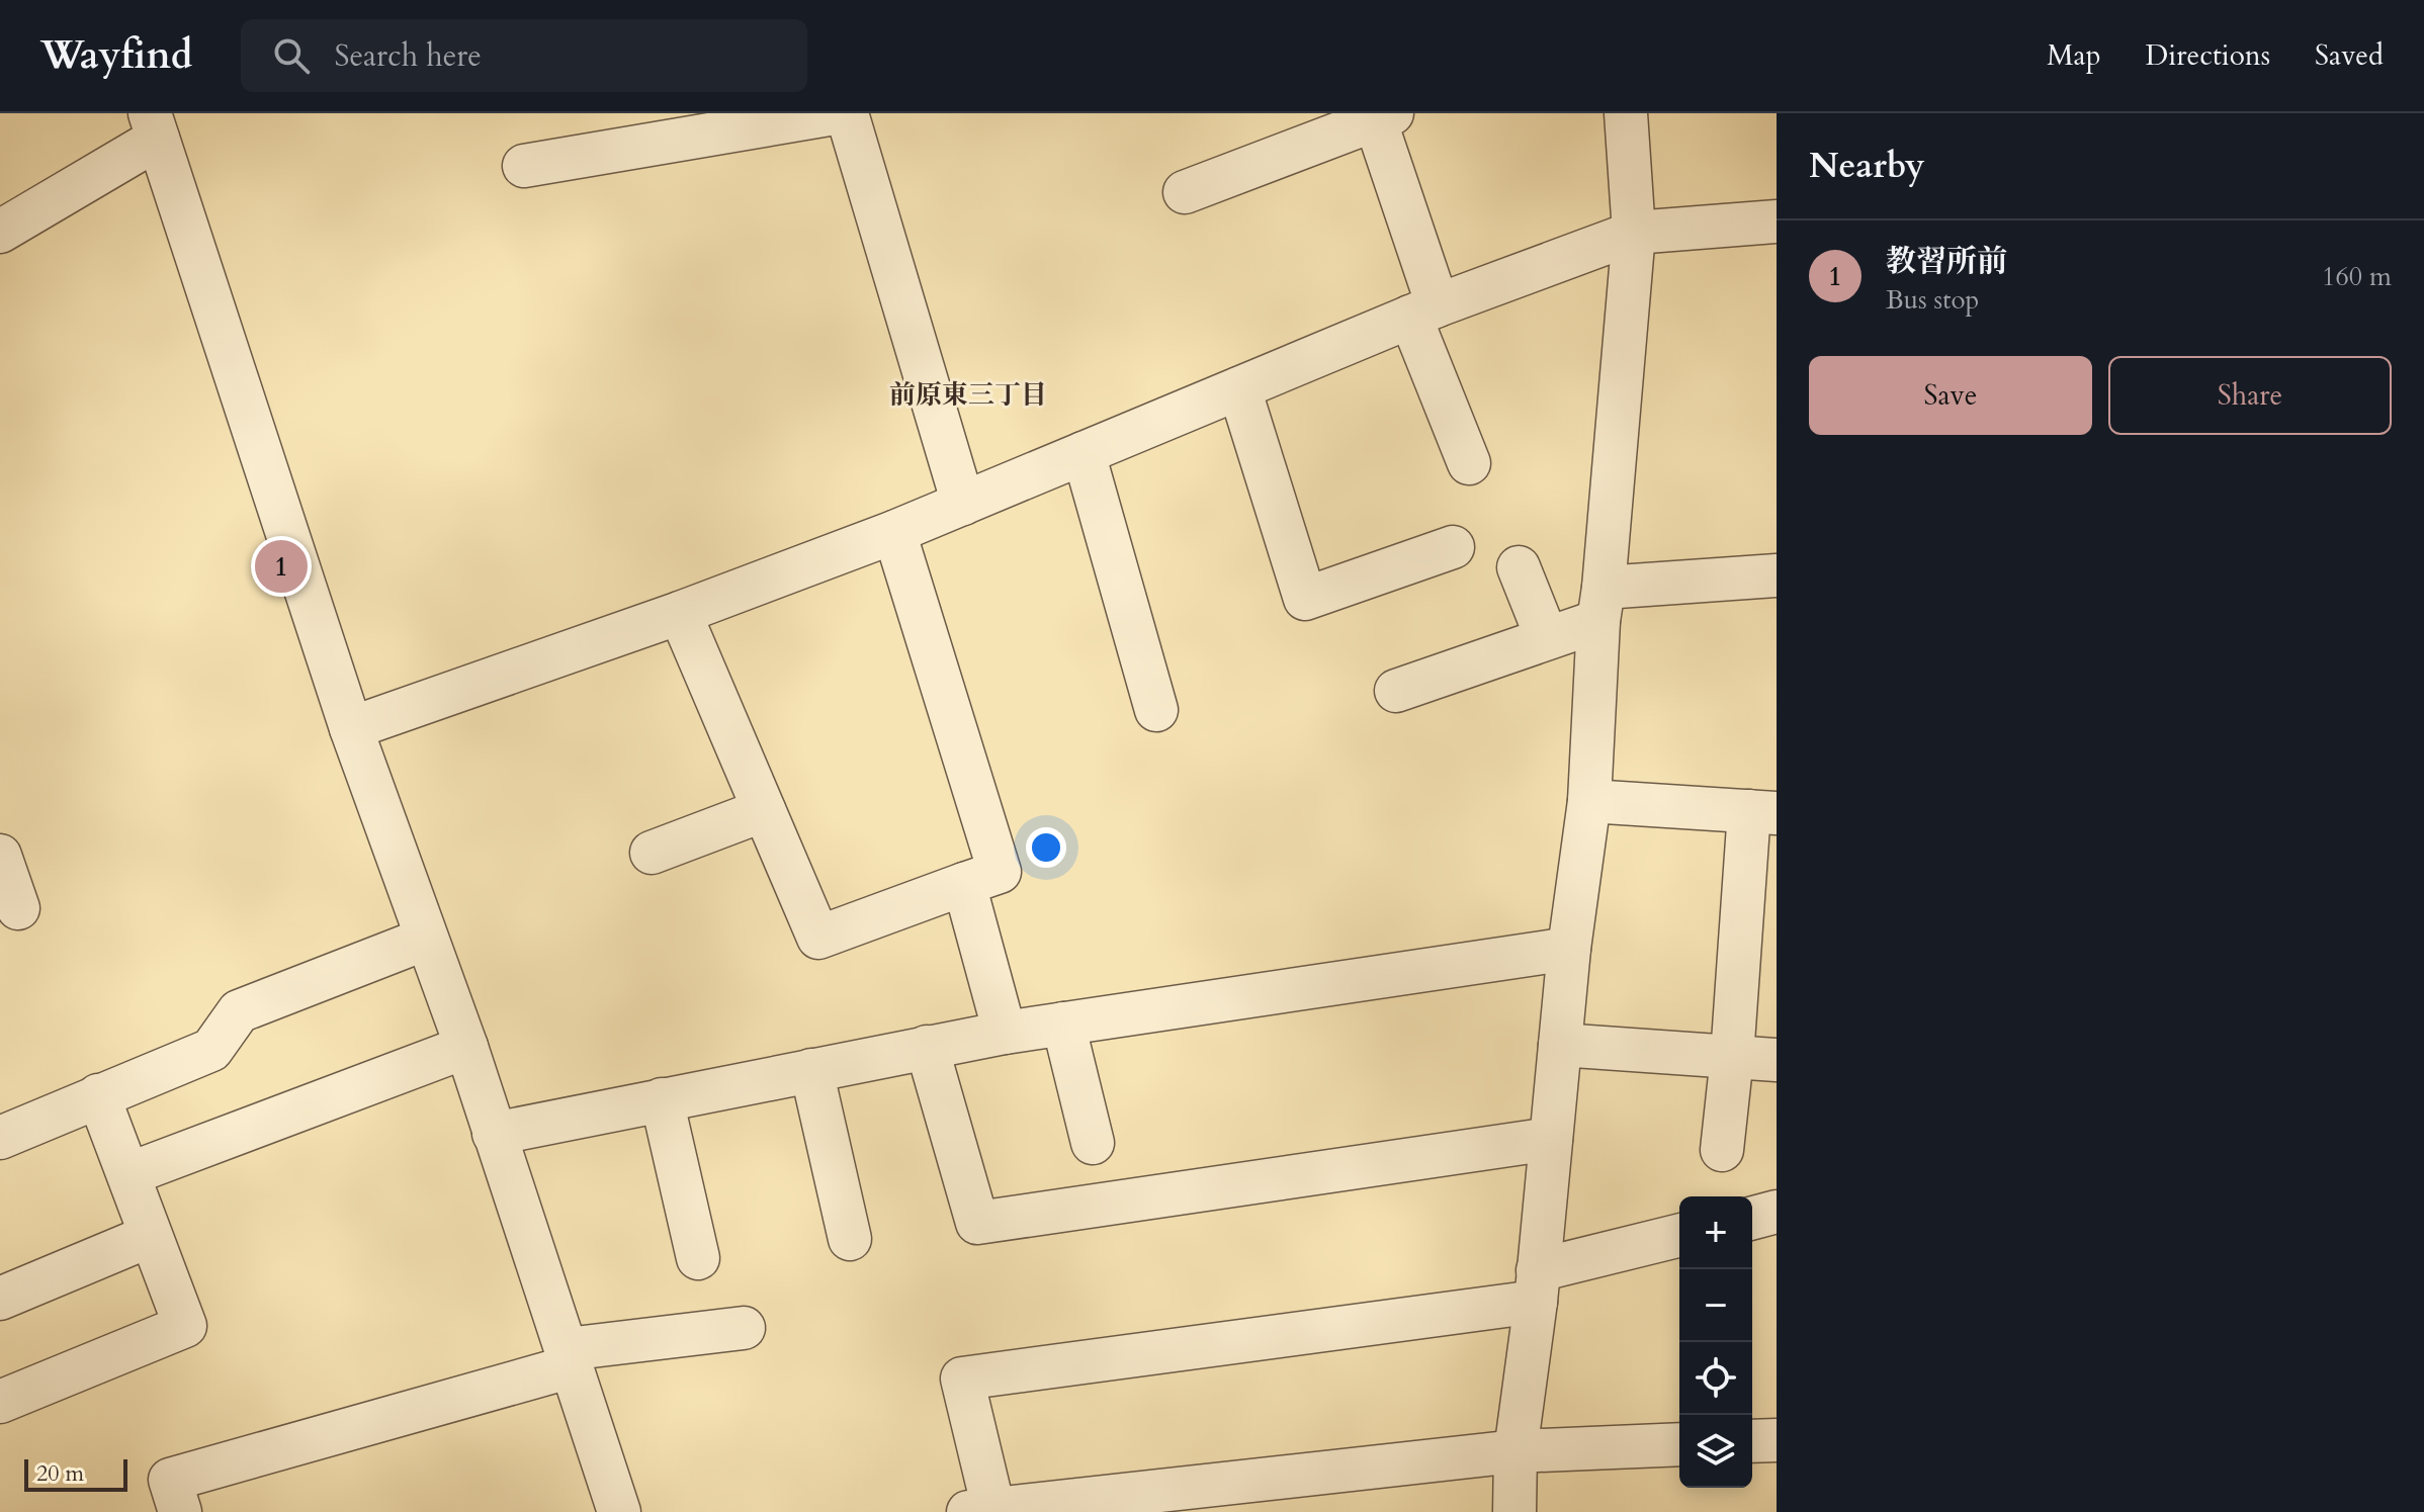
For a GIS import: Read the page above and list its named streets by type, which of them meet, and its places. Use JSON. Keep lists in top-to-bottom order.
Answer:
{
  "districts": ["前原東三丁目"],
  "scale_bar": "20 m",
  "page": {
    "header": "Wayfind",
    "search": "Search here",
    "nav": ["Map", "Directions", "Saved"],
    "heading": "Nearby",
    "list": [
      {
        "mark": "1",
        "name": "教習所前",
        "note": "Bus stop",
        "value": "160 m"
      }
    ],
    "buttons": ["Save", "Share"],
    "pins": "1",
    "map_buttons": ["+", "−"],
    "scale": "20 m"
  }
}
